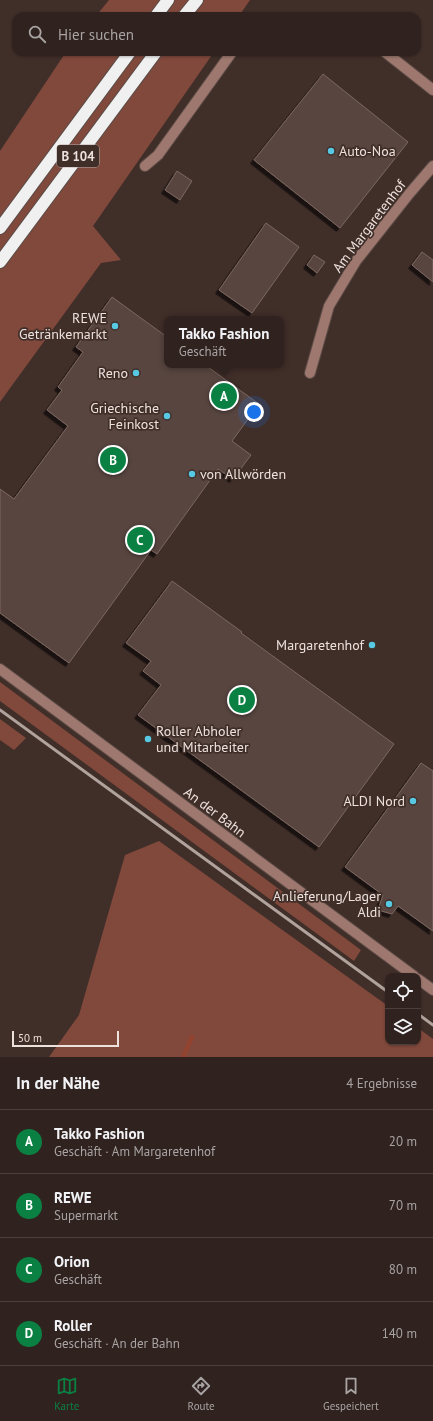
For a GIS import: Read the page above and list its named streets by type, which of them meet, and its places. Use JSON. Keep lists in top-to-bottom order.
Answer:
{
  "streets": {
    "highway": ["B 104"],
    "street": ["Am Margaretenhof", "An der Bahn"]
  },
  "places": [
    "Auto-Noa",
    "REWE Getränkemarkt",
    "Reno",
    "Griechische Feinkost",
    "von Allwörden",
    "Margaretenhof",
    "Roller Abholer und Mitarbeiter",
    "ALDI Nord",
    "Anlieferung/Lager Aldi"
  ],
  "scale_bar": "50 m",
  "page": {
    "search": "Hier suchen",
    "popup": ["Takko Fashion", "Geschäft"],
    "pins": [
      "A",
      "B",
      "C",
      "D"
    ],
    "scale": "50 m",
    "heading": ["In der Nähe", "4 Ergebnisse"],
    "list": [
      {
        "mark": "A",
        "name": "Takko Fashion",
        "note": "Geschäft · Am Margaretenhof",
        "value": "20 m"
      },
      {
        "mark": "B",
        "name": "REWE",
        "note": "Supermarkt",
        "value": "70 m"
      },
      {
        "mark": "C",
        "name": "Orion",
        "note": "Geschäft",
        "value": "80 m"
      },
      {
        "mark": "D",
        "name": "Roller",
        "note": "Geschäft · An der Bahn",
        "value": "140 m"
      }
    ],
    "nav": ["Karte", "Route", "Gespeichert"]
  }
}
